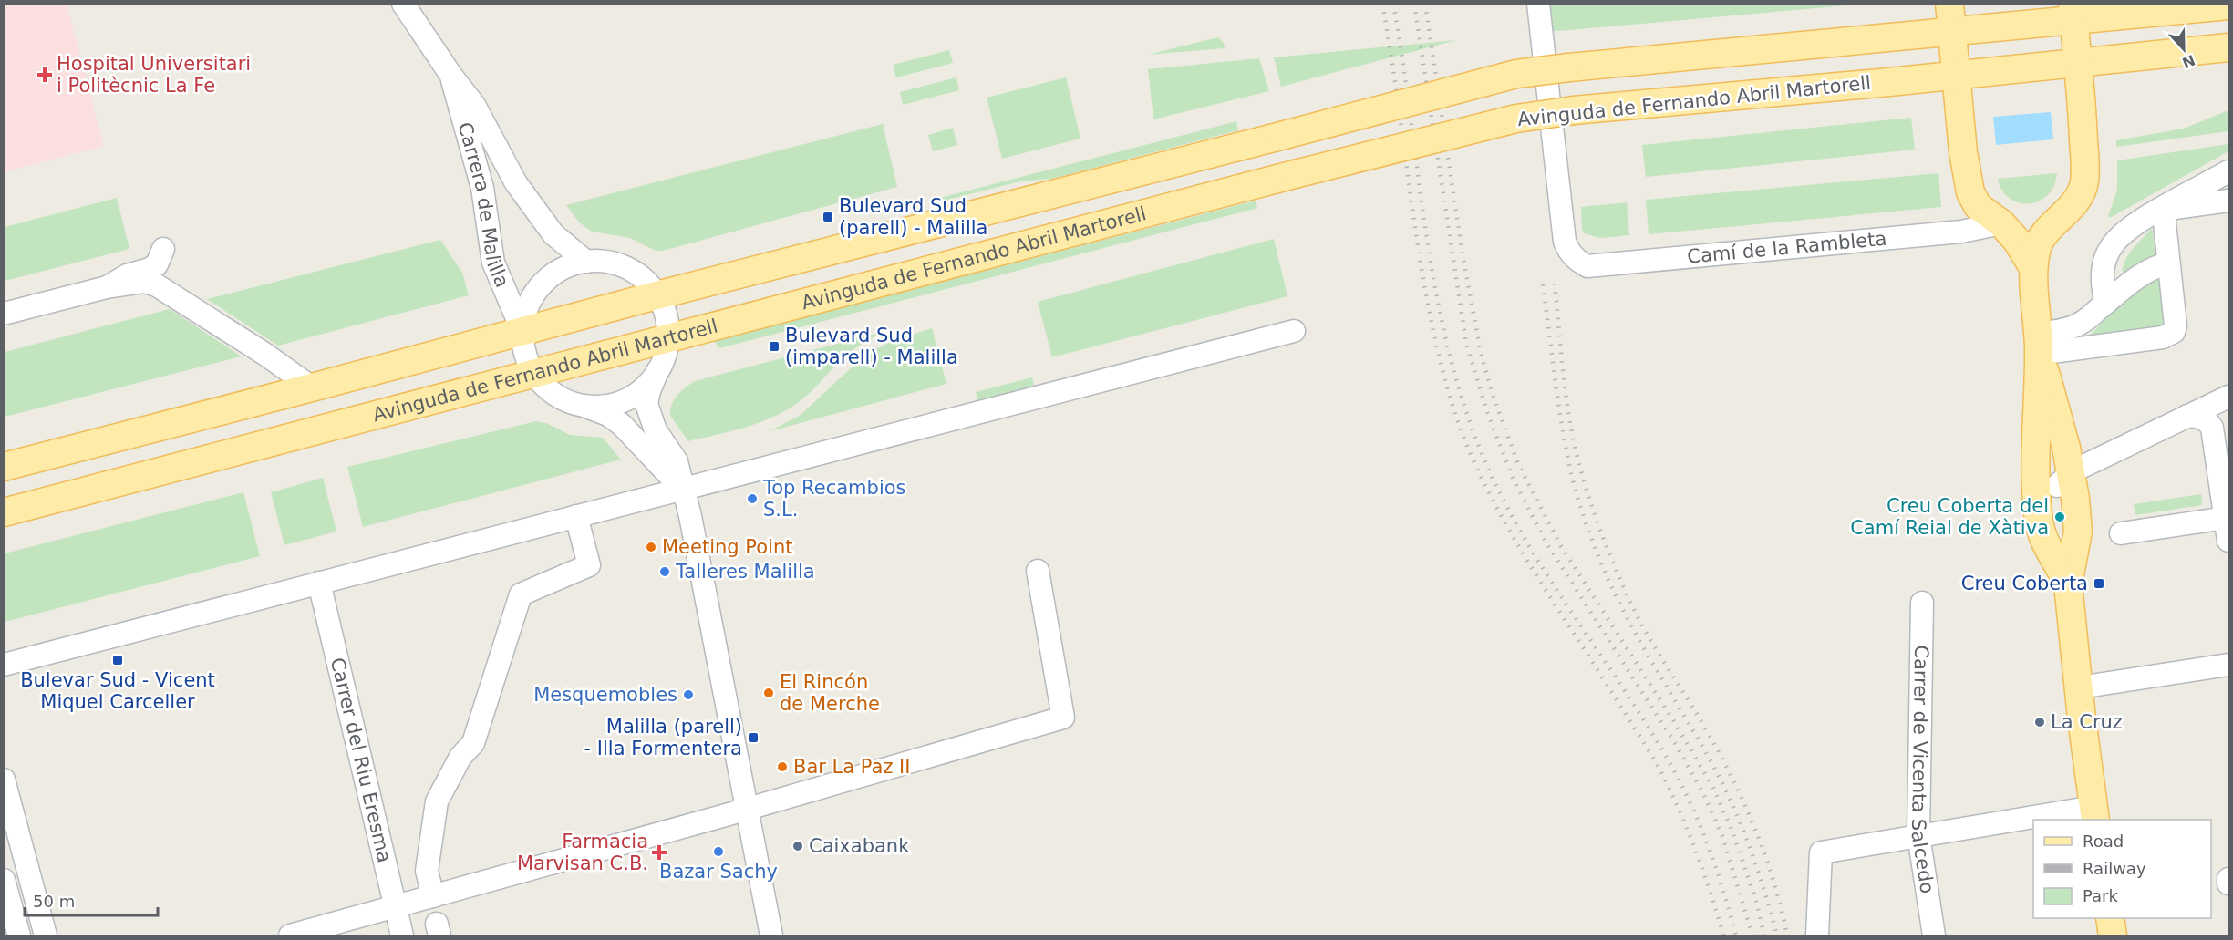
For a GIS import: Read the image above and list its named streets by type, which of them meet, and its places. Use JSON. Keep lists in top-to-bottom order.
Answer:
{
  "streets": {
    "main road": ["Avinguda de Fernando Abril Martorell"],
    "street": [
      "Carrera de Malilla",
      "Camí de la Rambleta",
      "Carrer del Riu Eresma",
      "Carrer de Vicenta Salcedo"
    ]
  },
  "places": {
    "health": ["Hospital Universitari i Politècnic La Fe", "Farmacia Marvisan C.B."],
    "transit": [
      "Bulevard Sud (parell) - Malilla",
      "Bulevard Sud (imparell) - Malilla",
      "Creu Coberta",
      "Bulevar Sud - Vicent Miquel Carceller",
      "Malilla (parell) - Illa Formentera"
    ],
    "other": [
      "Top Recambios S.L.",
      "Creu Coberta del Camí Reial de Xàtiva",
      "Meeting Point",
      "Talleres Malilla",
      "El Rincón de Merche",
      "Mesquemobles",
      "La Cruz",
      "Bar La Paz II",
      "Caixabank",
      "Bazar Sachy"
    ]
  },
  "legend": ["Road", "Railway", "Park"],
  "scale_bar": "50 m",
  "north": "bottom"
}
